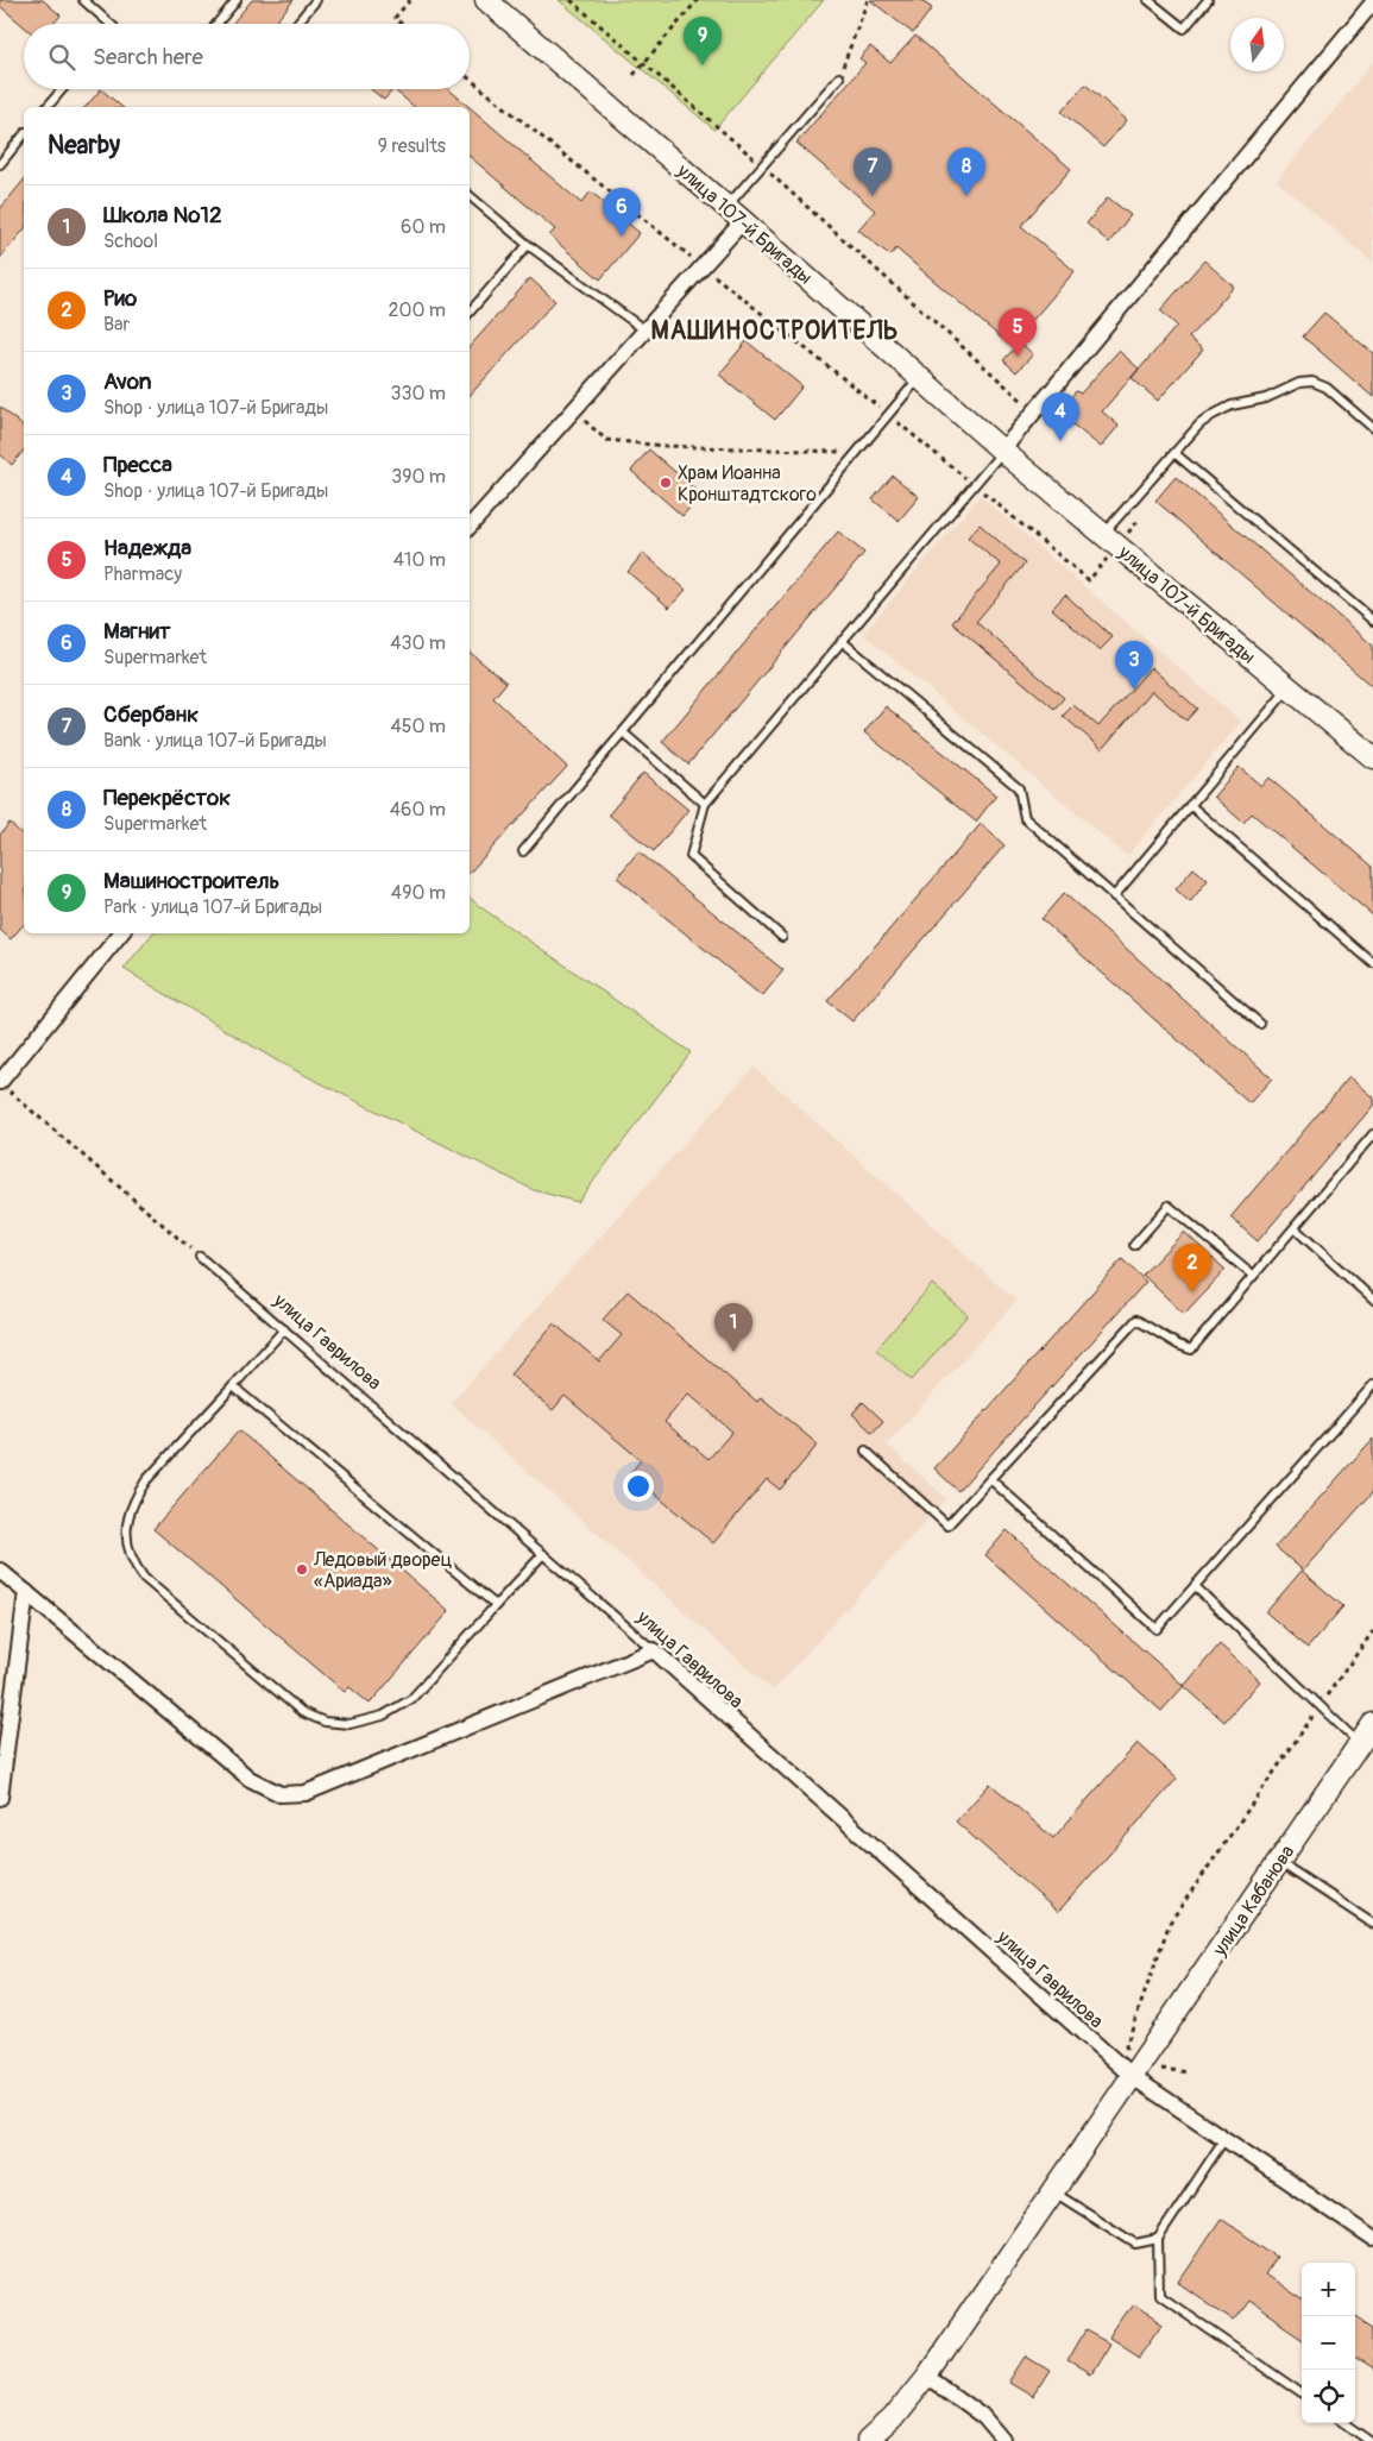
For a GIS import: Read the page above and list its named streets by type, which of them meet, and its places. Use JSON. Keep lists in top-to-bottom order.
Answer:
{
  "streets": {
    "main road": ["улица 107-й Бригады", "улица Кабанова"],
    "street": ["улица Гаврилова"]
  },
  "crossings": [
    ["улица Гаврилова", "улица Кабанова"]
  ],
  "districts": ["МАШИНОСТРОИТЕЛЬ"],
  "places": ["Храм Иоанна Кронштадтского", "Ледовый дворец «Ариада»"],
  "north": "top",
  "page": {
    "pins": [
      "9",
      "7",
      "8",
      "6",
      "5",
      "4",
      "3",
      "2",
      "1"
    ],
    "search": "Search here",
    "heading": ["Nearby", "9 results"],
    "list": [
      {
        "mark": "1",
        "name": "Школа №12",
        "note": "School",
        "value": "60 m"
      },
      {
        "mark": "2",
        "name": "Рио",
        "note": "Bar",
        "value": "200 m"
      },
      {
        "mark": "3",
        "name": "Avon",
        "note": "Shop · улица 107-й Бригады",
        "value": "330 m"
      },
      {
        "mark": "4",
        "name": "Пресса",
        "note": "Shop · улица 107-й Бригады",
        "value": "390 m"
      },
      {
        "mark": "5",
        "name": "Надежда",
        "note": "Pharmacy",
        "value": "410 m"
      },
      {
        "mark": "6",
        "name": "Магнит",
        "note": "Supermarket",
        "value": "430 m"
      },
      {
        "mark": "7",
        "name": "Сбербанк",
        "note": "Bank · улица 107-й Бригады",
        "value": "450 m"
      },
      {
        "mark": "8",
        "name": "Перекрёсток",
        "note": "Supermarket",
        "value": "460 m"
      },
      {
        "mark": "9",
        "name": "Машиностроитель",
        "note": "Park · улица 107-й Бригады",
        "value": "490 m"
      }
    ],
    "map_buttons": ["+", "−"]
  }
}
